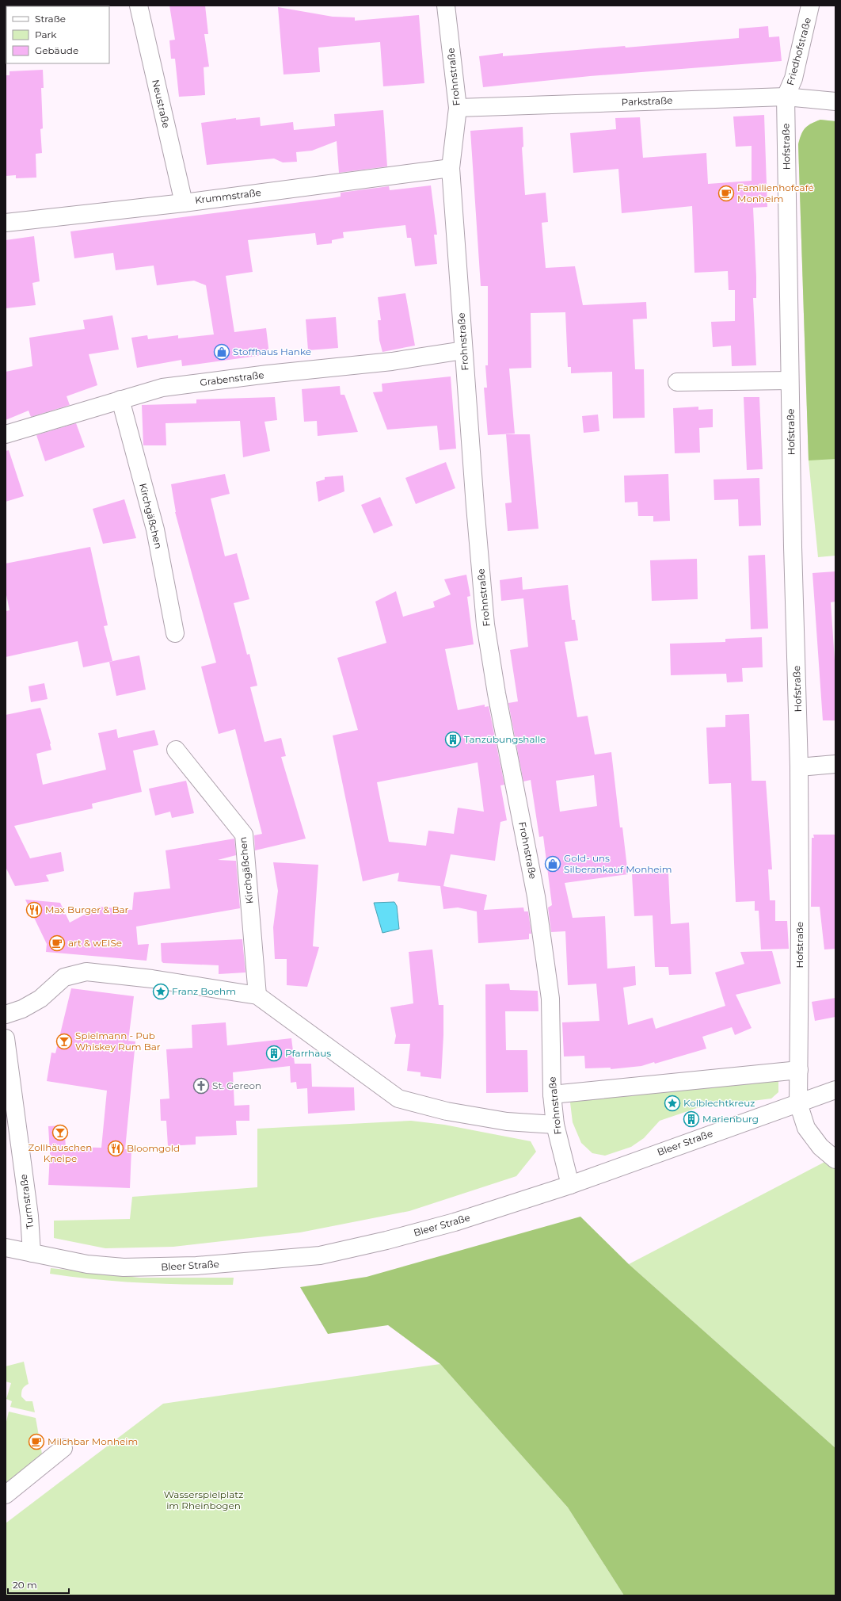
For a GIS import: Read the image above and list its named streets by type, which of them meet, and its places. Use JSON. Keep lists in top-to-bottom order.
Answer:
{
  "streets": {
    "street": [
      "Friedhofstraße",
      "Frohnstraße",
      "Parkstraße",
      "Neustraße",
      "Hofstraße",
      "Krummstraße",
      "Grabenstraße",
      "Kirchgäßchen",
      "Bleer Straße",
      "Turmstraße"
    ]
  },
  "crossings": [
    ["Friedhofstraße", "Parkstraße"],
    ["Friedhofstraße", "Hofstraße"],
    ["Frohnstraße", "Parkstraße"],
    ["Frohnstraße", "Krummstraße"],
    ["Frohnstraße", "Grabenstraße"],
    ["Frohnstraße", "Bleer Straße"],
    ["Parkstraße", "Hofstraße"],
    ["Neustraße", "Krummstraße"],
    ["Hofstraße", "Bleer Straße"],
    ["Grabenstraße", "Kirchgäßchen"],
    ["Bleer Straße", "Turmstraße"]
  ],
  "parks": ["Wasserspielplatz im Rheinbogen"],
  "places": {
    "cafe": ["Familienhofcafé Monheim", "art & wEISe", "Milchbar Monheim"],
    "shop": ["Stoffhaus Hanke", "Gold- uns Silberankauf Monheim"],
    "building": ["Tanzübungshalle", "Pfarrhaus", "Marienburg"],
    "restaurant": ["Max Burger & Bar", "Bloomgold"],
    "place": ["Franz Boehm", "Kolblechtkreuz"],
    "bar": ["Spielmann - Pub Whiskey Rum Bar", "Zollhäuschen Kneipe"],
    "church": ["St. Gereon"]
  },
  "legend": ["Straße", "Park", "Gebäude"],
  "scale_bar": "20 m"
}
